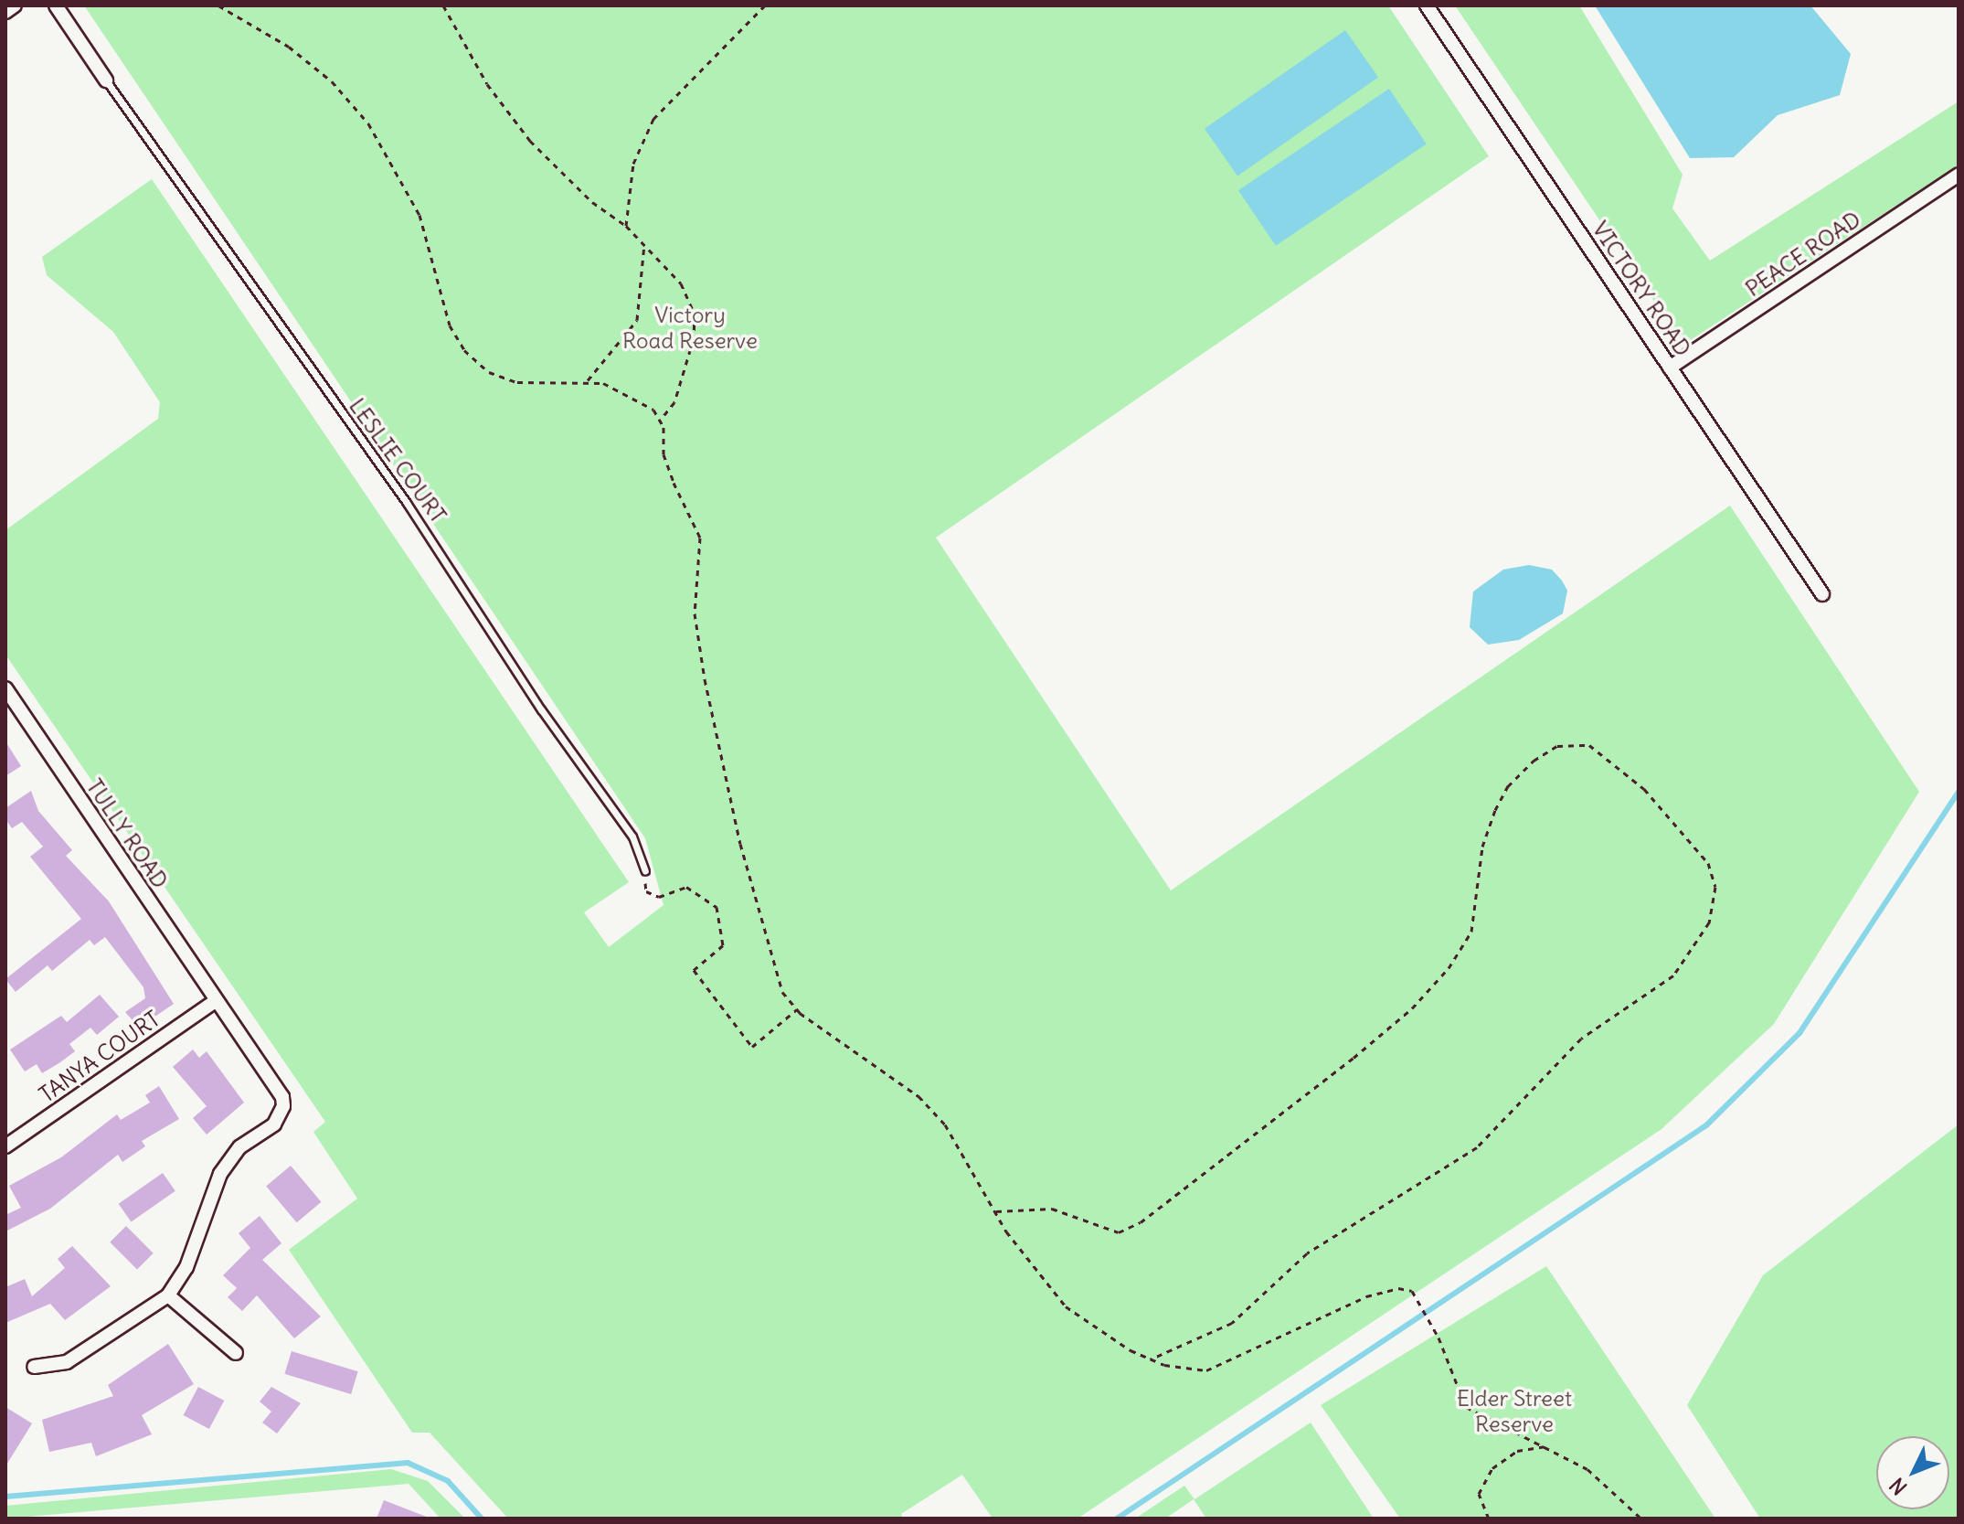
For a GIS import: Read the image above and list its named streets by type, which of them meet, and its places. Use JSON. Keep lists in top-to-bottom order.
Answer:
{
  "streets": {
    "street": [
      "PEACE ROAD",
      "VICTORY ROAD",
      "TULLY ROAD",
      "TANYA COURT"
    ],
    "lane": ["LESLIE COURT"]
  },
  "crossings": [
    ["PEACE ROAD", "VICTORY ROAD"],
    ["TULLY ROAD", "TANYA COURT"]
  ],
  "parks": ["Victory Road Reserve", "Elder Street Reserve"],
  "north": "bottom left"
}
